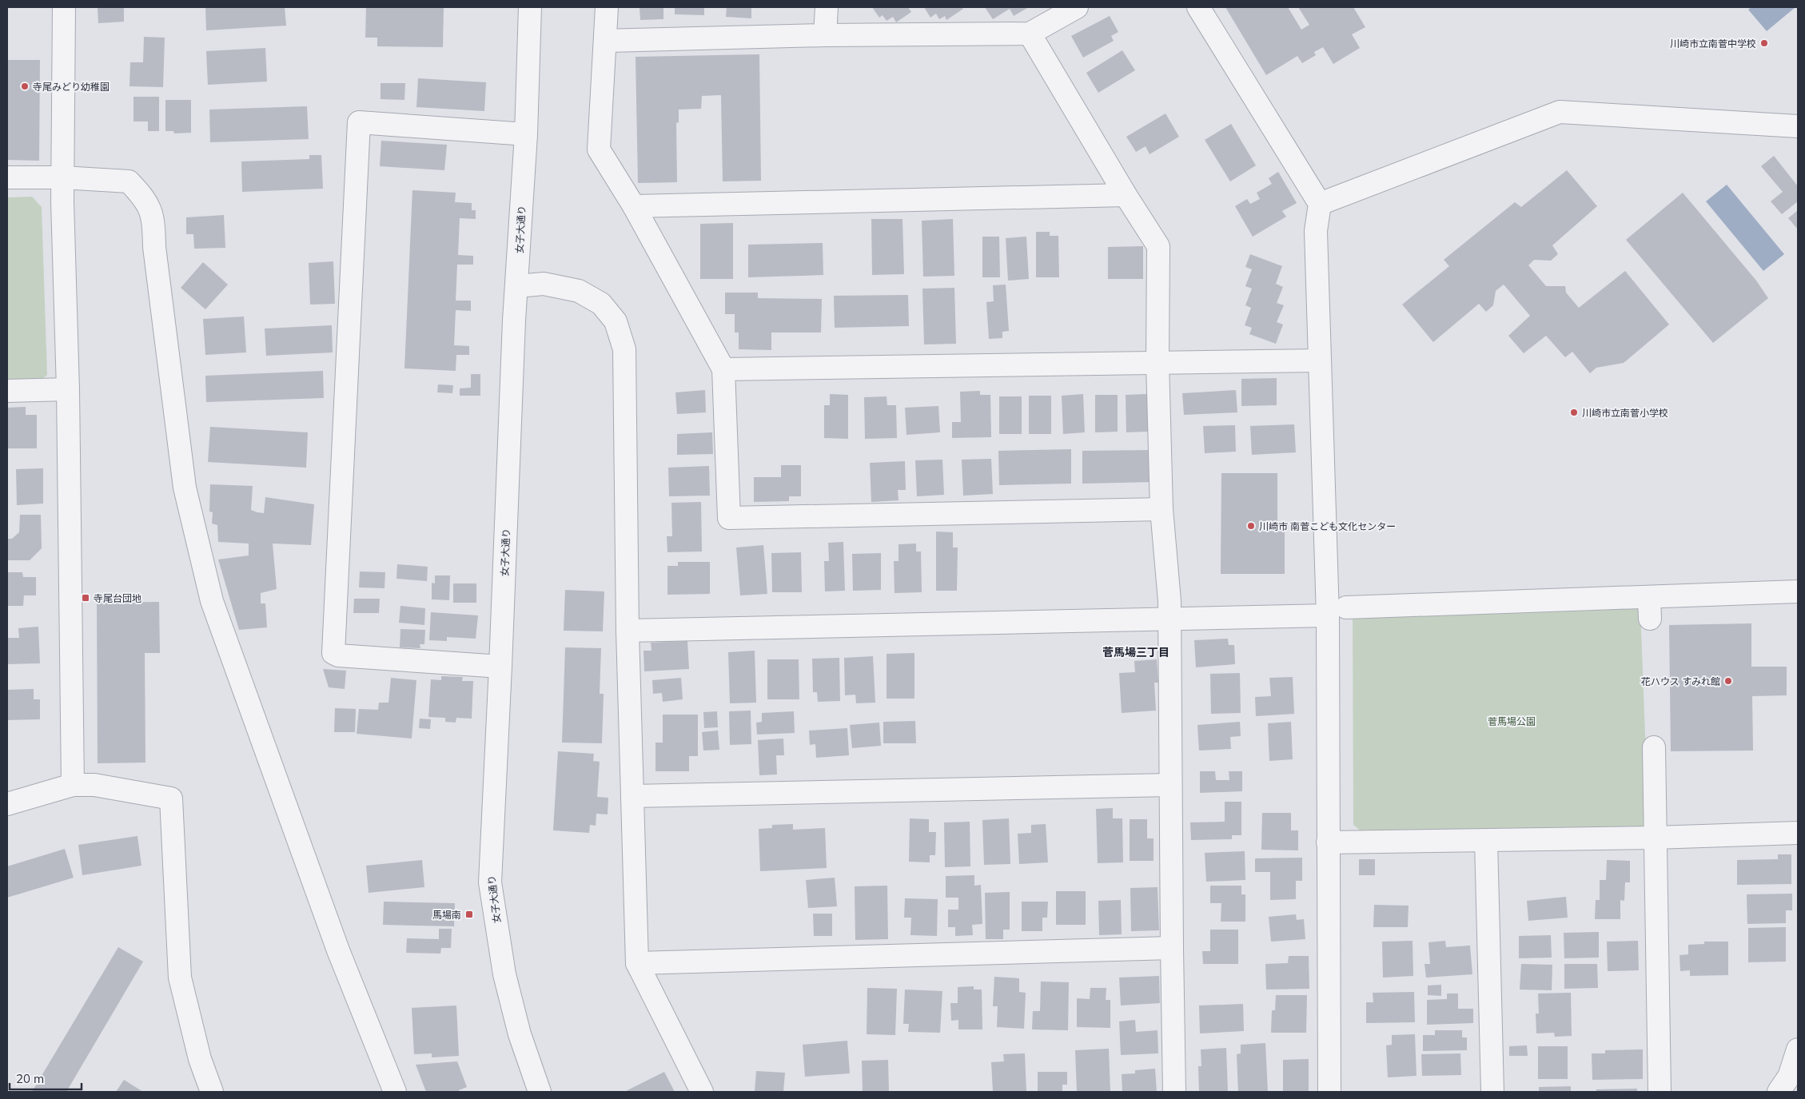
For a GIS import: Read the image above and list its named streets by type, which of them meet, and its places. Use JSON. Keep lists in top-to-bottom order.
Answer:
{
  "streets": {
    "street": ["女子大通り"]
  },
  "districts": ["菅馬場三丁目"],
  "parks": ["菅馬場公園"],
  "places": {
    "other": [
      "川崎市立南菅中学校",
      "寺尾みどり幼稚園",
      "川崎市立南菅小学校",
      "川崎市 南菅こども文化センター",
      "花ハウス すみれ館"
    ],
    "transit": ["寺尾台団地", "馬場南"]
  },
  "scale_bar": "20 m"
}
